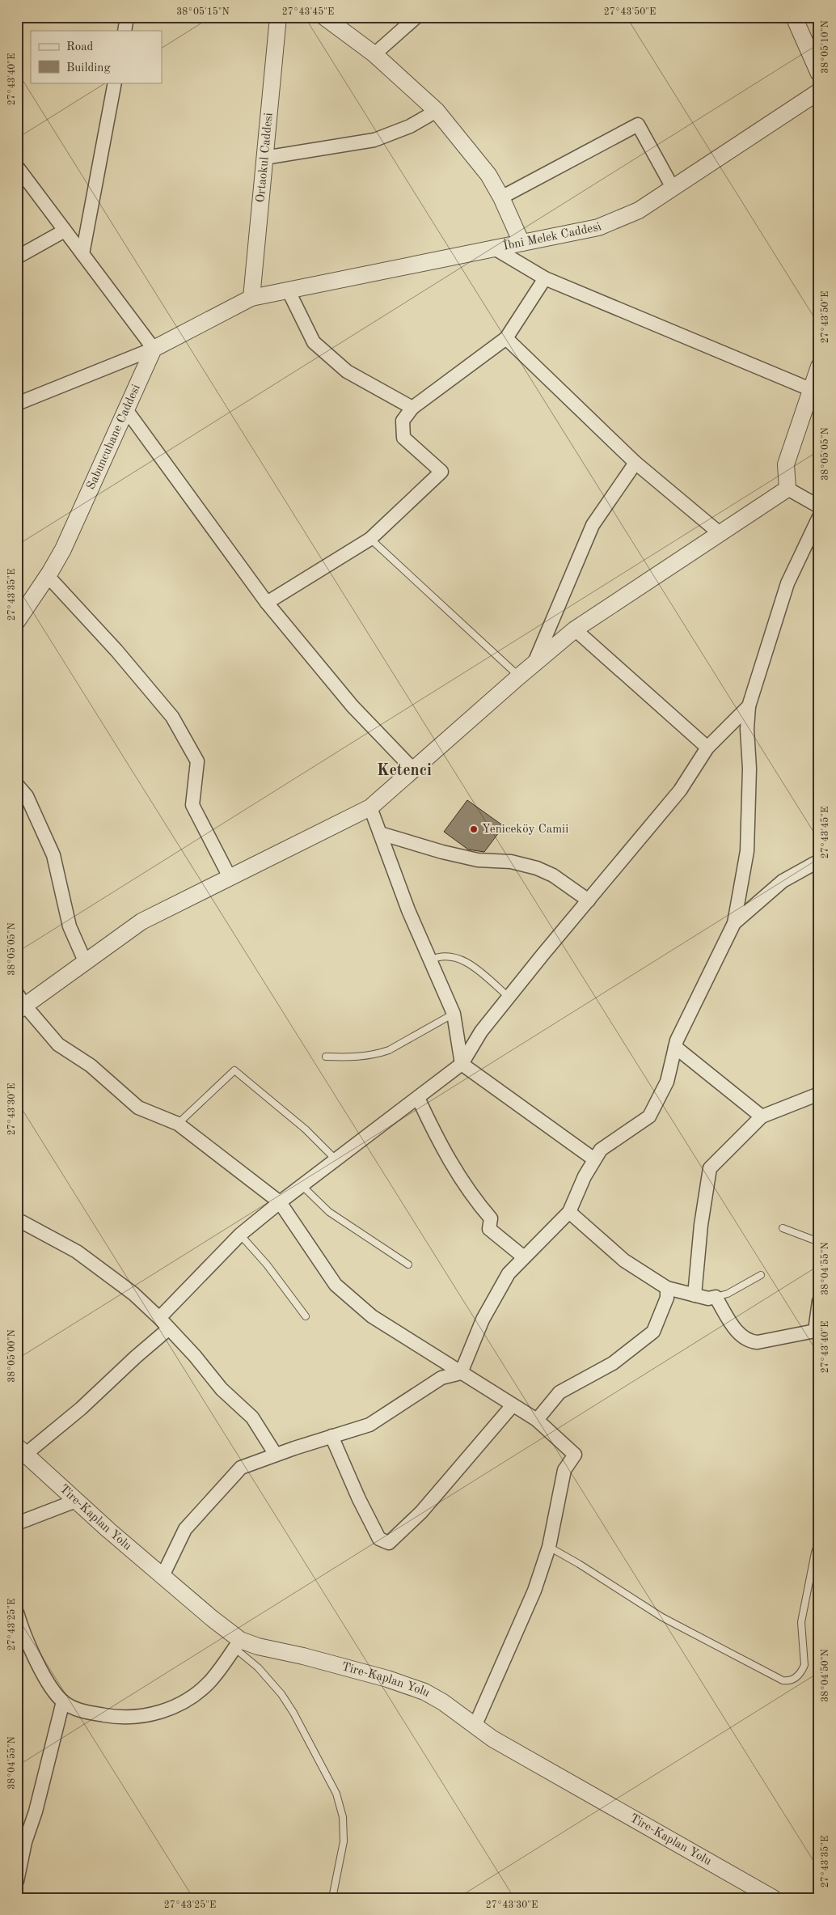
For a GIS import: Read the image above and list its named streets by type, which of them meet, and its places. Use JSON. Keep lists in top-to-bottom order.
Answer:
{
  "streets": {
    "street": [
      "Ortaokul Caddesi",
      "İbni Melek Caddesi",
      "Sabuncuhane Caddesi",
      "Tire-Kaplan Yolu"
    ]
  },
  "crossings": [
    ["Ortaokul Caddesi", "İbni Melek Caddesi"]
  ],
  "districts": ["Ketenci"],
  "places": ["Yeniceköy Camii"],
  "legend": ["Road", "Building"],
  "coordinates": [
    "38°05'15\"N",
    "27°43'45\"E",
    "27°43'50\"E",
    "38°05'10\"N",
    "27°43'40\"E",
    "38°05'05\"N",
    "27°43'35\"E",
    "27°43'30\"E",
    "38°04'55\"N",
    "38°05'00\"N",
    "27°43'25\"E",
    "38°04'50\"N"
  ]
}
